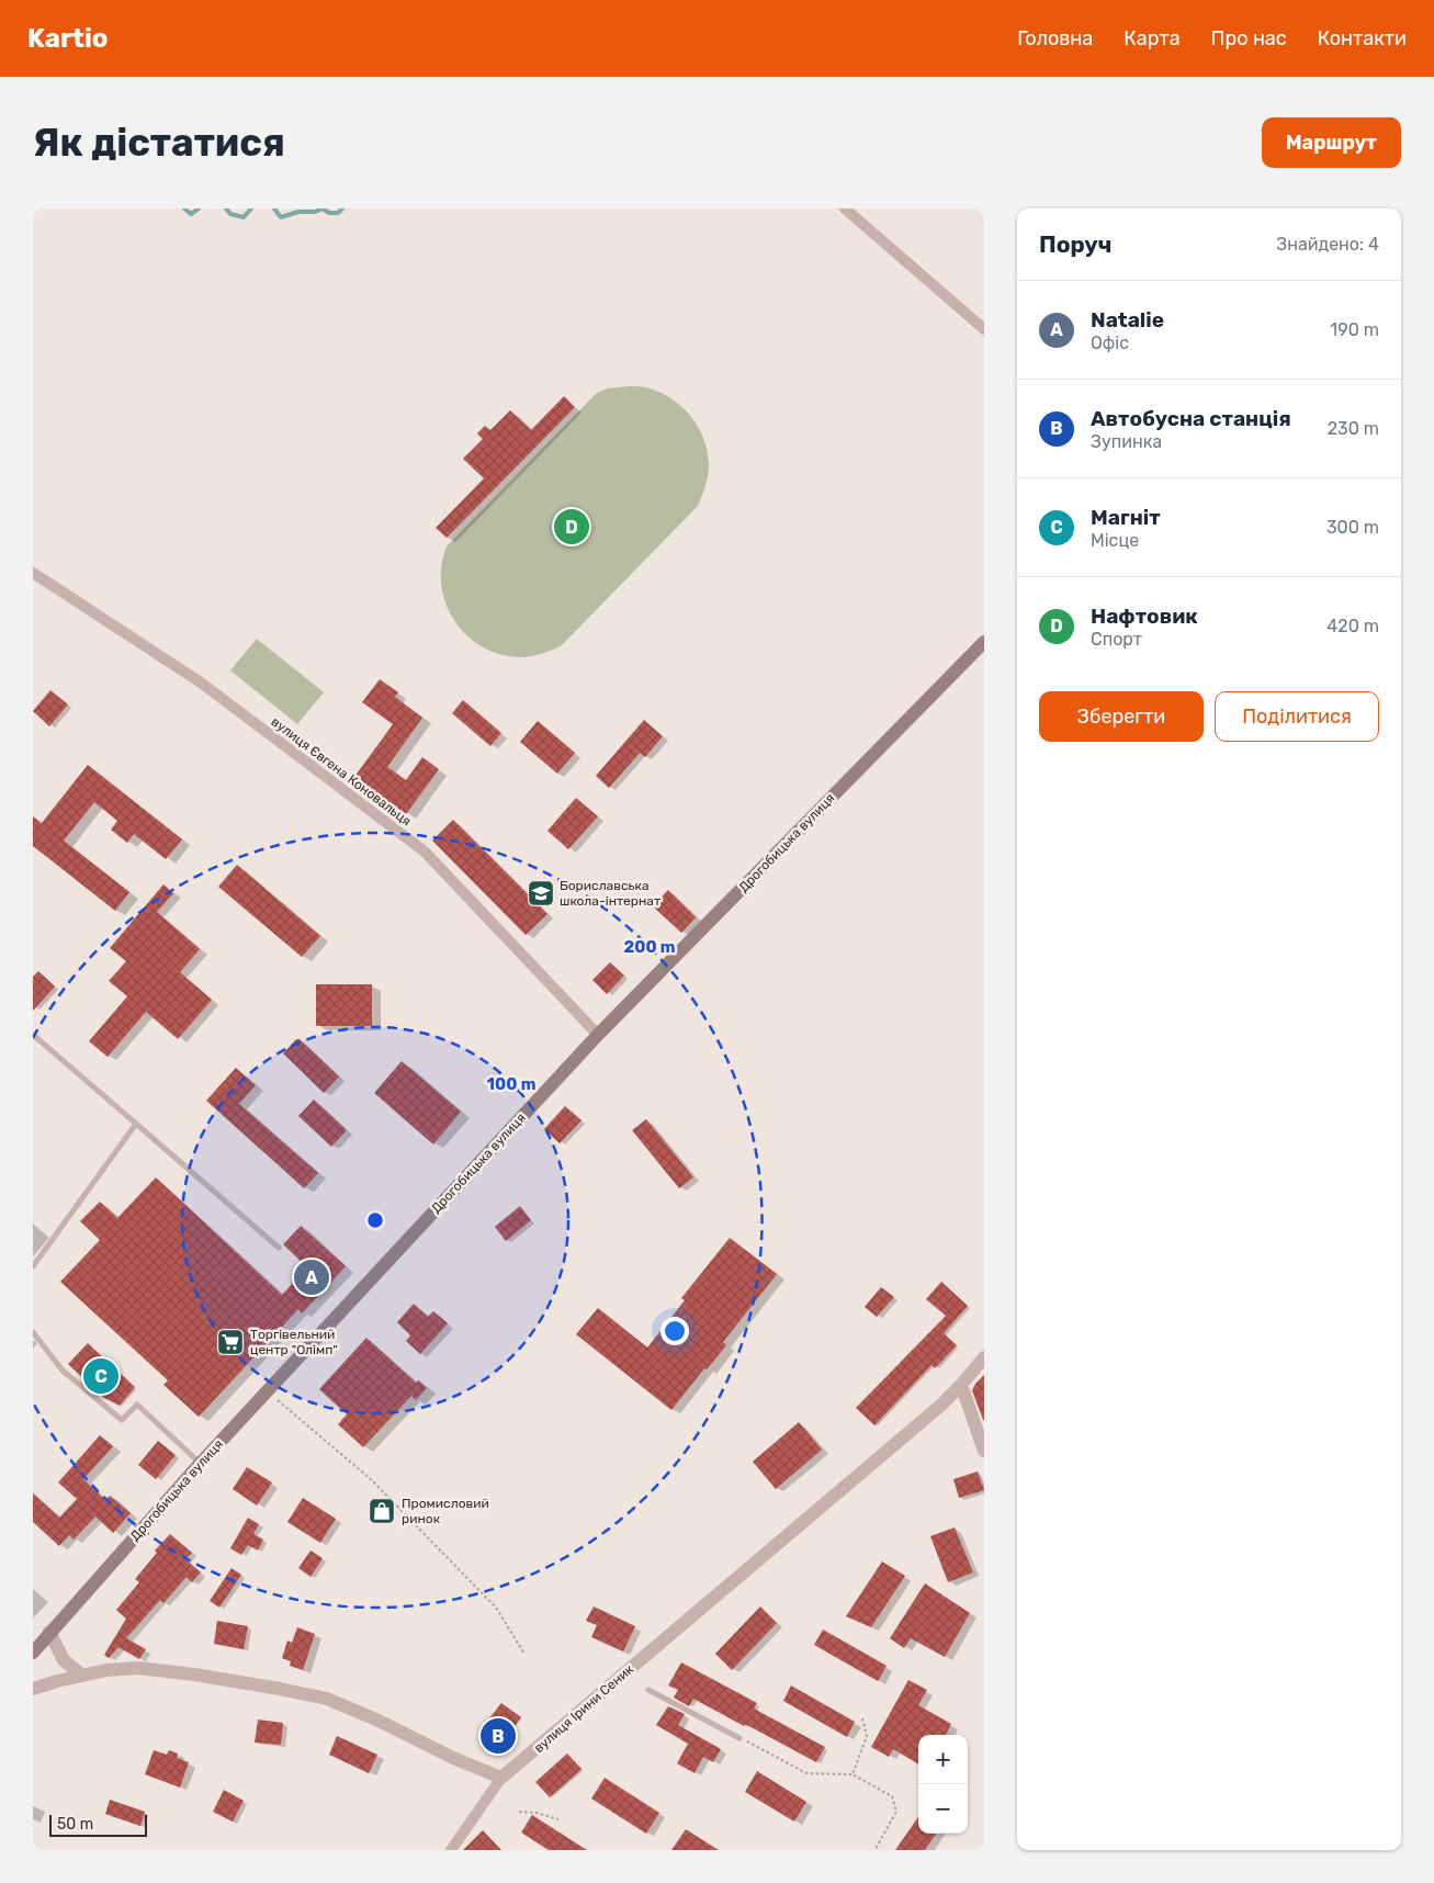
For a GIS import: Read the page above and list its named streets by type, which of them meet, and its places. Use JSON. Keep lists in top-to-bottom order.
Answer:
{
  "streets": {
    "main road": ["Дрогобицька вулиця"],
    "street": ["вулиця Євгена Коновальця", "вулиця Ірини Сеник"]
  },
  "crossings": [
    ["вулиця Євгена Коновальця", "Дрогобицька вулиця"]
  ],
  "places": {
    "school or university": ["Бориславська школа-інтернат"],
    "supermarket": ["Торгівельний центр \"Олімп\""],
    "shop": ["Промисловий ринок"]
  },
  "scale_bar": "50 m",
  "page": {
    "header": "Kartio",
    "nav": [
      "Головна",
      "Карта",
      "Про нас",
      "Контакти"
    ],
    "buttons": [
      "Маршрут",
      ["Зберегти", "Поділитися"]
    ],
    "title": "Як дістатися",
    "heading": ["Поруч", "Знайдено: 4"],
    "list": [
      {
        "mark": "A",
        "name": "Natalie",
        "note": "Офіс",
        "value": "190 m"
      },
      {
        "mark": "B",
        "name": "Автобусна станція",
        "note": "Зупинка",
        "value": "230 m"
      },
      {
        "mark": "C",
        "name": "Магніт",
        "note": "Місце",
        "value": "300 m"
      },
      {
        "mark": "D",
        "name": "Нафтовик",
        "note": "Спорт",
        "value": "420 m"
      }
    ],
    "pins": [
      "D",
      "A",
      "C",
      "B"
    ],
    "map_buttons": ["+", "−"],
    "scale": "50 m"
  },
  "rings": ["200 m", "100 m"]
}
